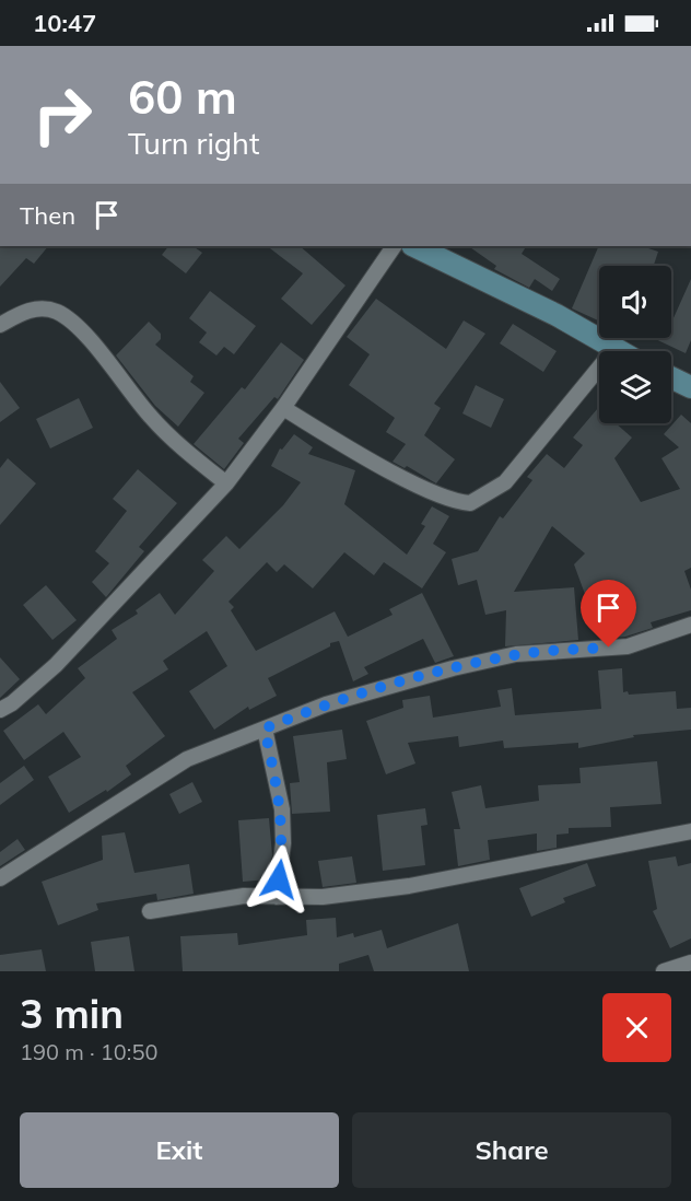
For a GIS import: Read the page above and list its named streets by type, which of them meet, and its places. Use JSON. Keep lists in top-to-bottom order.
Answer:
{
  "page": {
    "status": "10:47",
    "turn": ["60 m", "Turn right"],
    "then": "Then",
    "heading": ["3 min", "190 m · 10:50"],
    "buttons": ["Exit", "Share"]
  }
}
